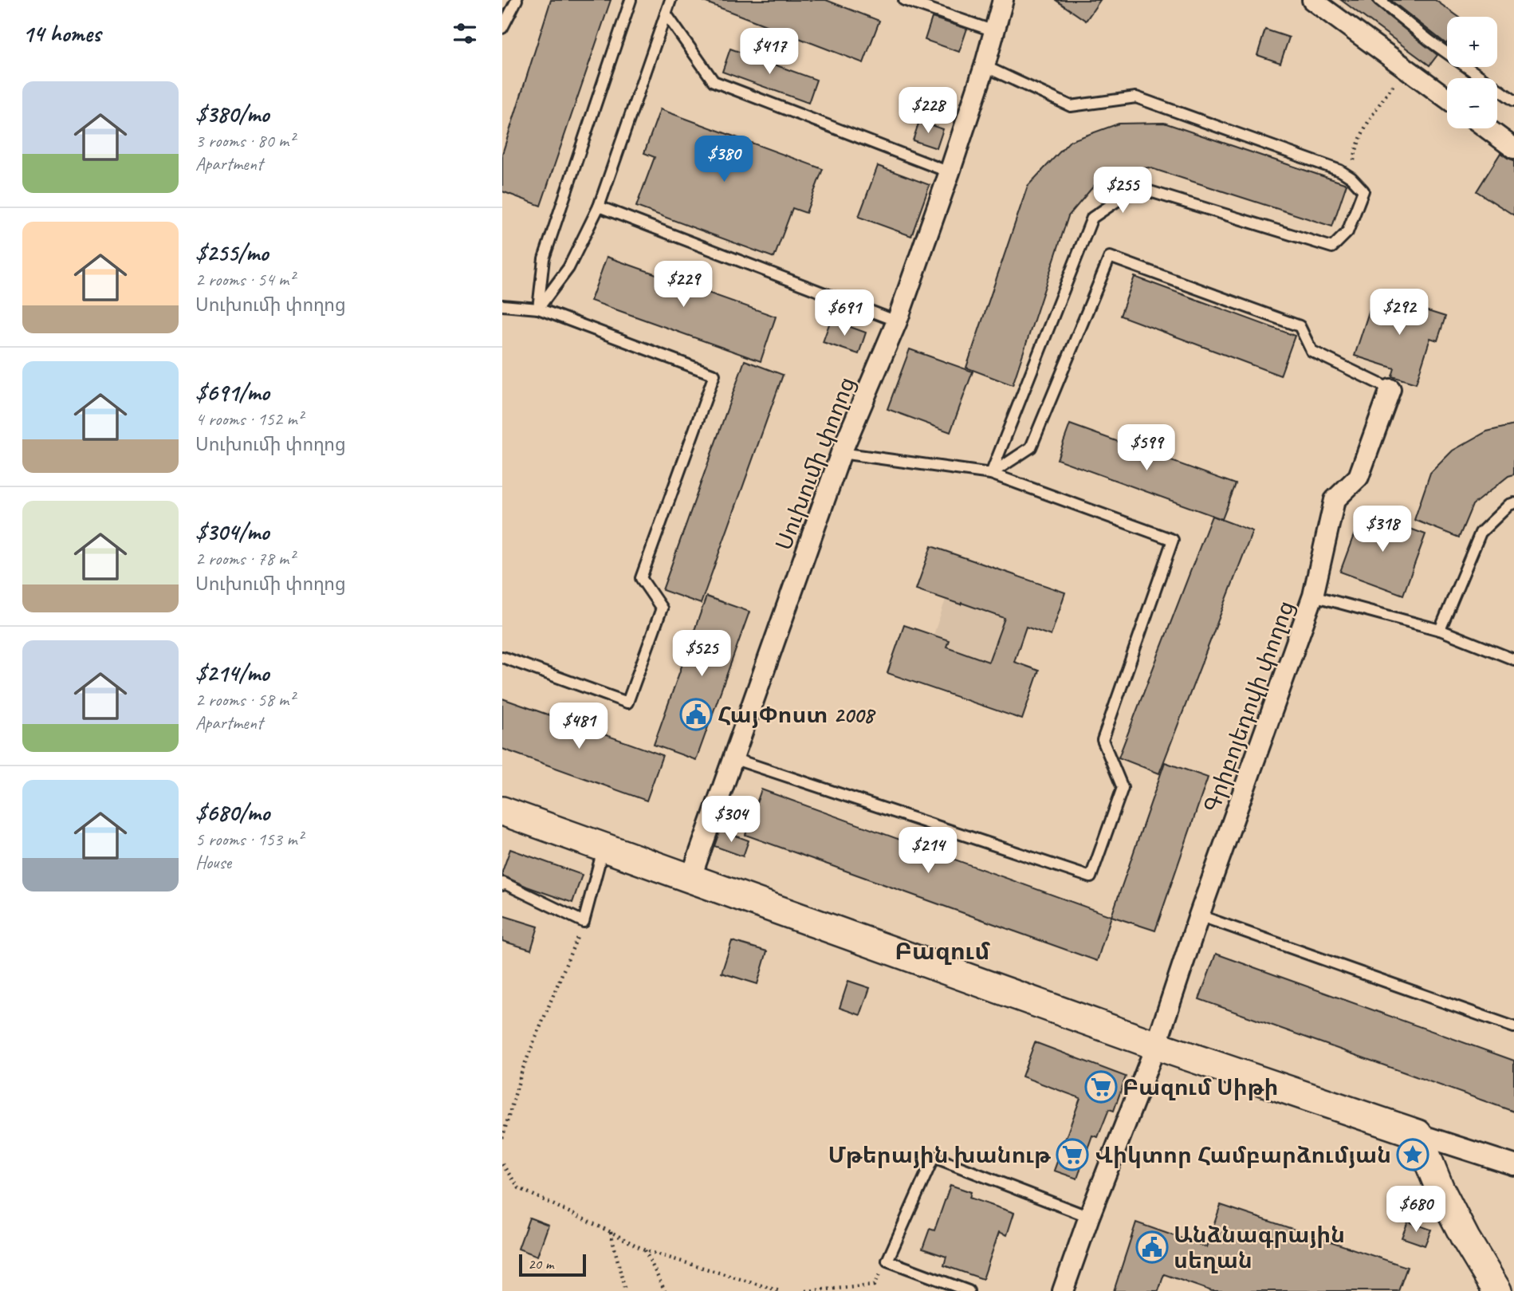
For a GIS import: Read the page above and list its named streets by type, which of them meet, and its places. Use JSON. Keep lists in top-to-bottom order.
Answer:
{
  "streets": {
    "street": ["Սուխումի փողոց", "Գրիբոյեդովի փողոց"]
  },
  "districts": ["Բազում"],
  "places": {
    "public building": ["ՀայՓոստ 2008", "Անձնագրային սեղան"],
    "supermarket": ["Բազում Սիթի", "Մթերային խանութ"],
    "place": ["Վիկտոր Համբարձումյան"]
  },
  "scale_bar": "20 m",
  "page": {
    "heading": "14 homes",
    "map_buttons": ["+", "−"],
    "price": [
      "$417",
      "$228",
      "$380",
      "$255",
      "$229",
      "$292",
      "$691",
      "$599",
      "$318",
      "$525",
      "$481",
      "$304",
      "$214",
      "$680"
    ],
    "list": [
      {
        "name": "$380/mo",
        "note": "3 rooms · 80 m² · Apartment"
      },
      {
        "name": "$255/mo",
        "note": "2 rooms · 54 m² · Սուխումի փողոց"
      },
      {
        "name": "$691/mo",
        "note": "4 rooms · 152 m² · Սուխումի փողոց"
      },
      {
        "name": "$304/mo",
        "note": "2 rooms · 78 m² · Սուխումի փողոց"
      },
      {
        "name": "$214/mo",
        "note": "2 rooms · 58 m² · Apartment"
      },
      {
        "name": "$680/mo",
        "note": "5 rooms · 153 m² · House"
      }
    ],
    "scale": "20 m"
  }
}
